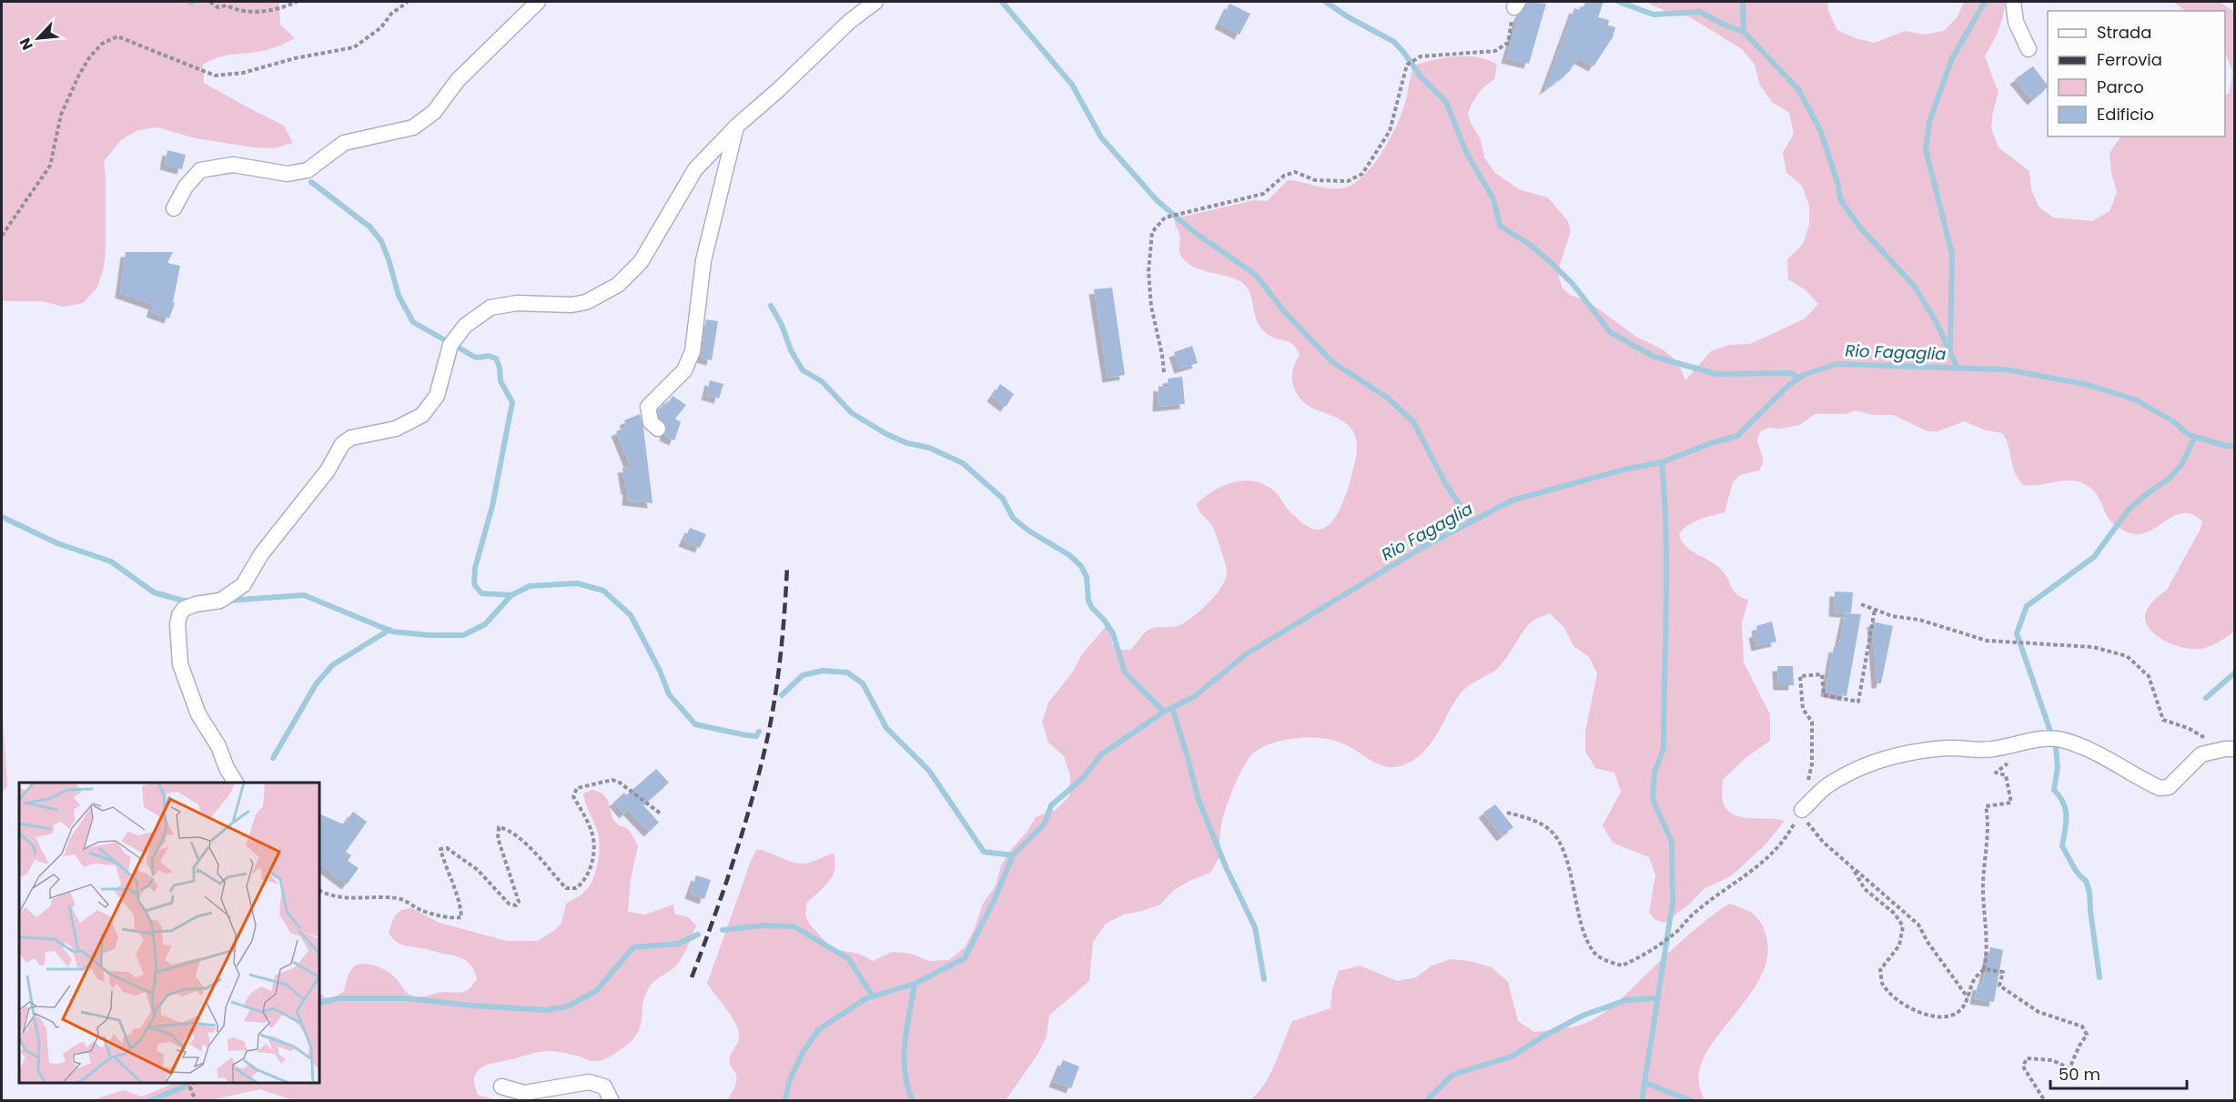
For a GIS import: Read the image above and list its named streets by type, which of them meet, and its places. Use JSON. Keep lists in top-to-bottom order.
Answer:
{
  "water": ["Rio Fagaglia"],
  "legend": [
    "Strada",
    "Ferrovia",
    "Parco",
    "Edificio"
  ],
  "scale_bar": "50 m",
  "north": "bottom left"
}
